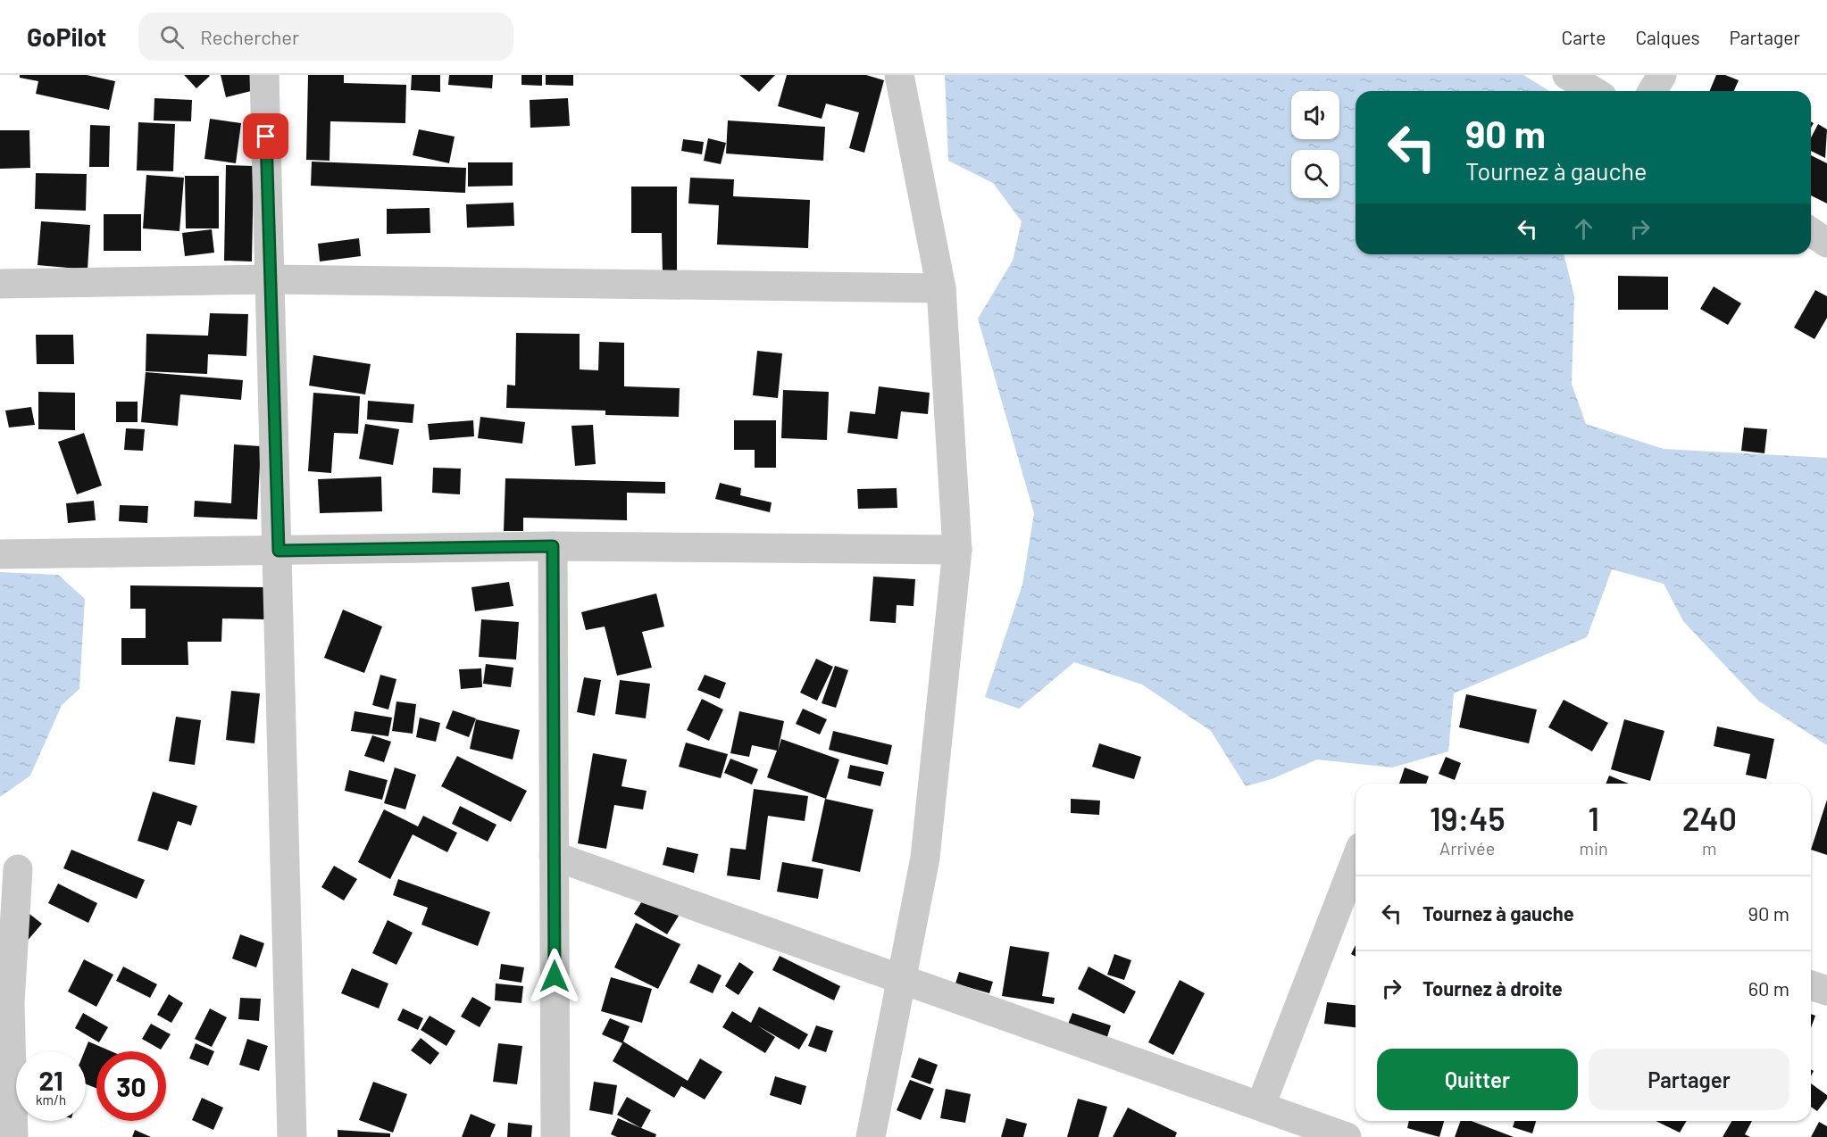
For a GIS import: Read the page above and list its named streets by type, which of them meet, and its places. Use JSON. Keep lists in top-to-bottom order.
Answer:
{
  "page": {
    "header": "GoPilot",
    "search": "Rechercher",
    "nav": ["Carte", "Calques", "Partager"],
    "turn": ["90 m", "Tournez à gauche"],
    "eta": [
      "19:45",
      "Arrivée",
      "1",
      "min",
      "240",
      "m"
    ],
    "list": [
      {
        "name": "Tournez à gauche",
        "value": "90 m"
      },
      {
        "name": "Tournez à droite",
        "value": "60 m"
      }
    ],
    "buttons": ["Quitter", "Partager"],
    "speed": "21 km/h",
    "limit": "30"
  }
}
